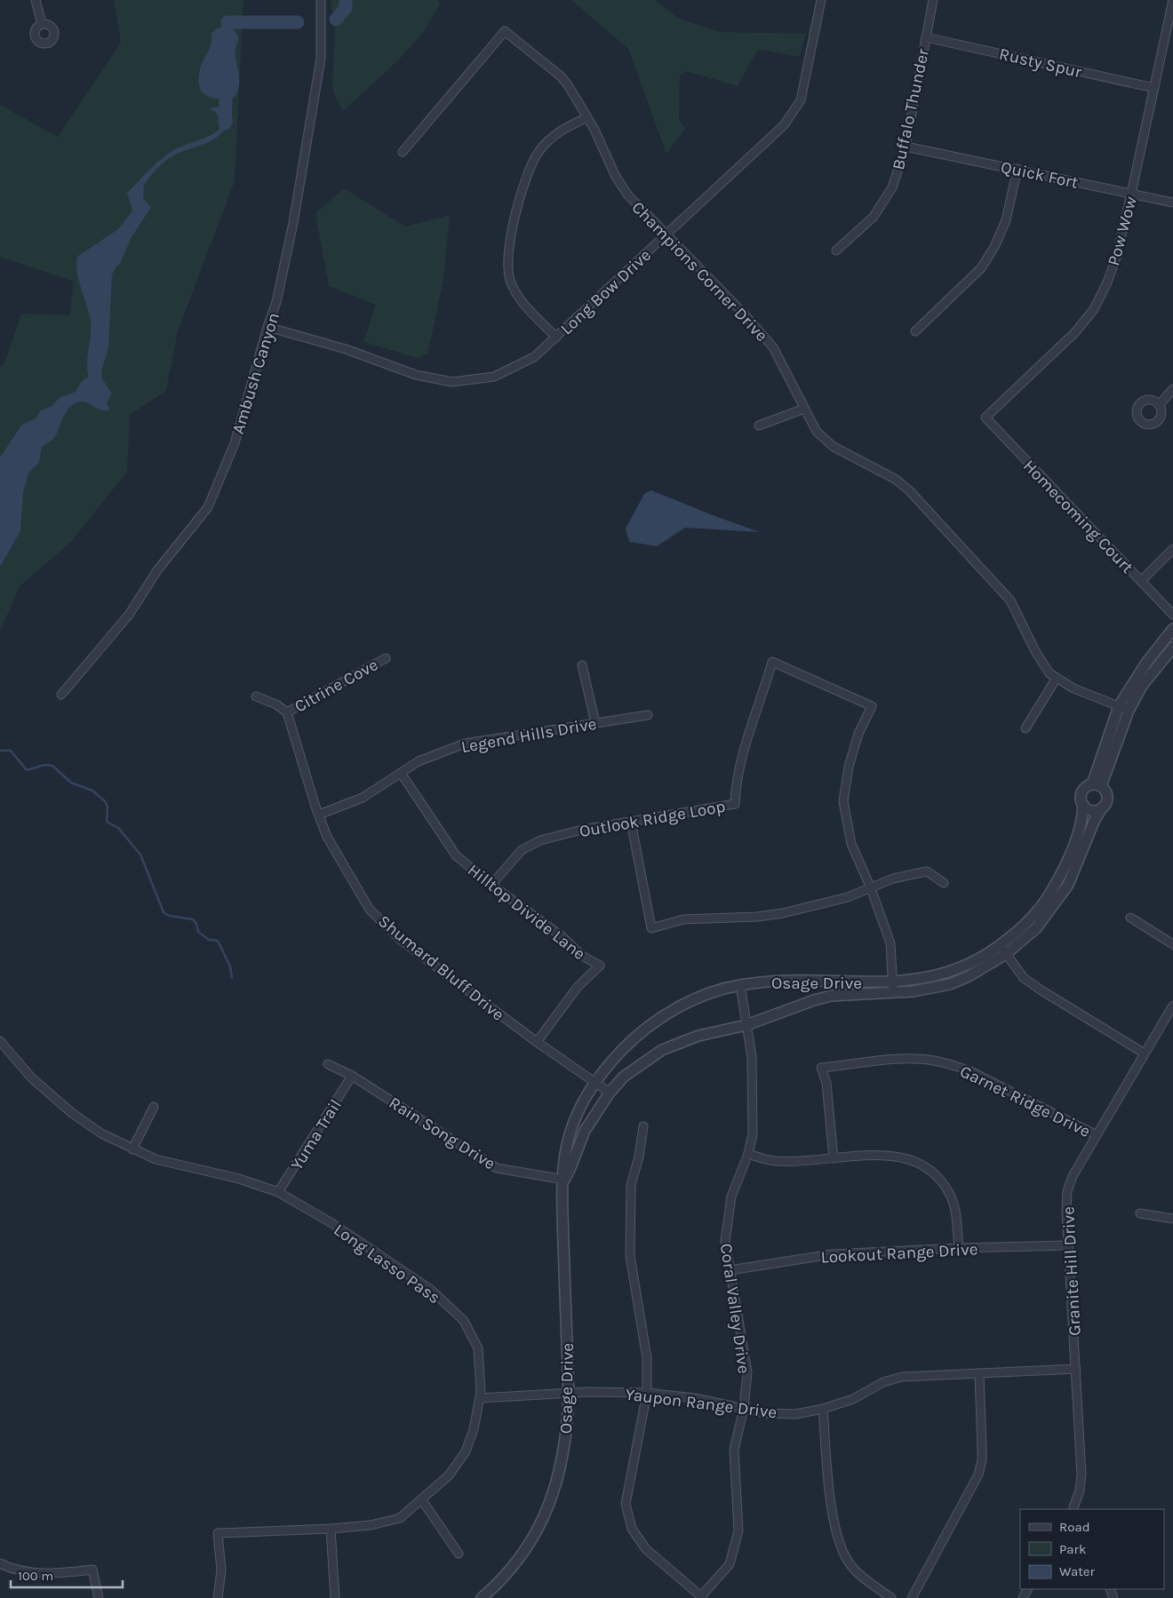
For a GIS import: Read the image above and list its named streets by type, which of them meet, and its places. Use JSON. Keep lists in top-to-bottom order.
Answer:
{
  "streets": {
    "street": [
      "Rusty Spur",
      "Buffalo Thunder",
      "Quick Fort",
      "Pow Wow",
      "Champions Corner Drive",
      "Long Bow Drive",
      "Ambush Canyon",
      "Homecoming Court",
      "Citrine Cove",
      "Legend Hills Drive",
      "Outlook Ridge Loop",
      "Hilltop Divide Lane",
      "Shumard Bluff Drive",
      "Osage Drive",
      "Garnet Ridge Drive",
      "Rain Song Drive",
      "Yuma Trail",
      "Lookout Range Drive",
      "Long Lasso Pass",
      "Granite Hill Drive",
      "Coral Valley Drive",
      "Yaupon Range Drive"
    ]
  },
  "crossings": [
    ["Rusty Spur", "Buffalo Thunder"],
    ["Rusty Spur", "Pow Wow"],
    ["Buffalo Thunder", "Quick Fort"],
    ["Quick Fort", "Pow Wow"],
    ["Pow Wow", "Homecoming Court"],
    ["Champions Corner Drive", "Long Bow Drive"],
    ["Long Bow Drive", "Ambush Canyon"],
    ["Citrine Cove", "Shumard Bluff Drive"],
    ["Legend Hills Drive", "Hilltop Divide Lane"],
    ["Legend Hills Drive", "Shumard Bluff Drive"],
    ["Outlook Ridge Loop", "Hilltop Divide Lane"],
    ["Hilltop Divide Lane", "Shumard Bluff Drive"],
    ["Shumard Bluff Drive", "Osage Drive"],
    ["Osage Drive", "Rain Song Drive"],
    ["Osage Drive", "Coral Valley Drive"],
    ["Osage Drive", "Yaupon Range Drive"],
    ["Garnet Ridge Drive", "Granite Hill Drive"],
    ["Rain Song Drive", "Yuma Trail"],
    ["Yuma Trail", "Long Lasso Pass"],
    ["Lookout Range Drive", "Granite Hill Drive"],
    ["Lookout Range Drive", "Coral Valley Drive"],
    ["Long Lasso Pass", "Yaupon Range Drive"],
    ["Granite Hill Drive", "Yaupon Range Drive"],
    ["Coral Valley Drive", "Yaupon Range Drive"]
  ],
  "legend": ["Road", "Park", "Water"],
  "scale_bar": "100 m"
}
